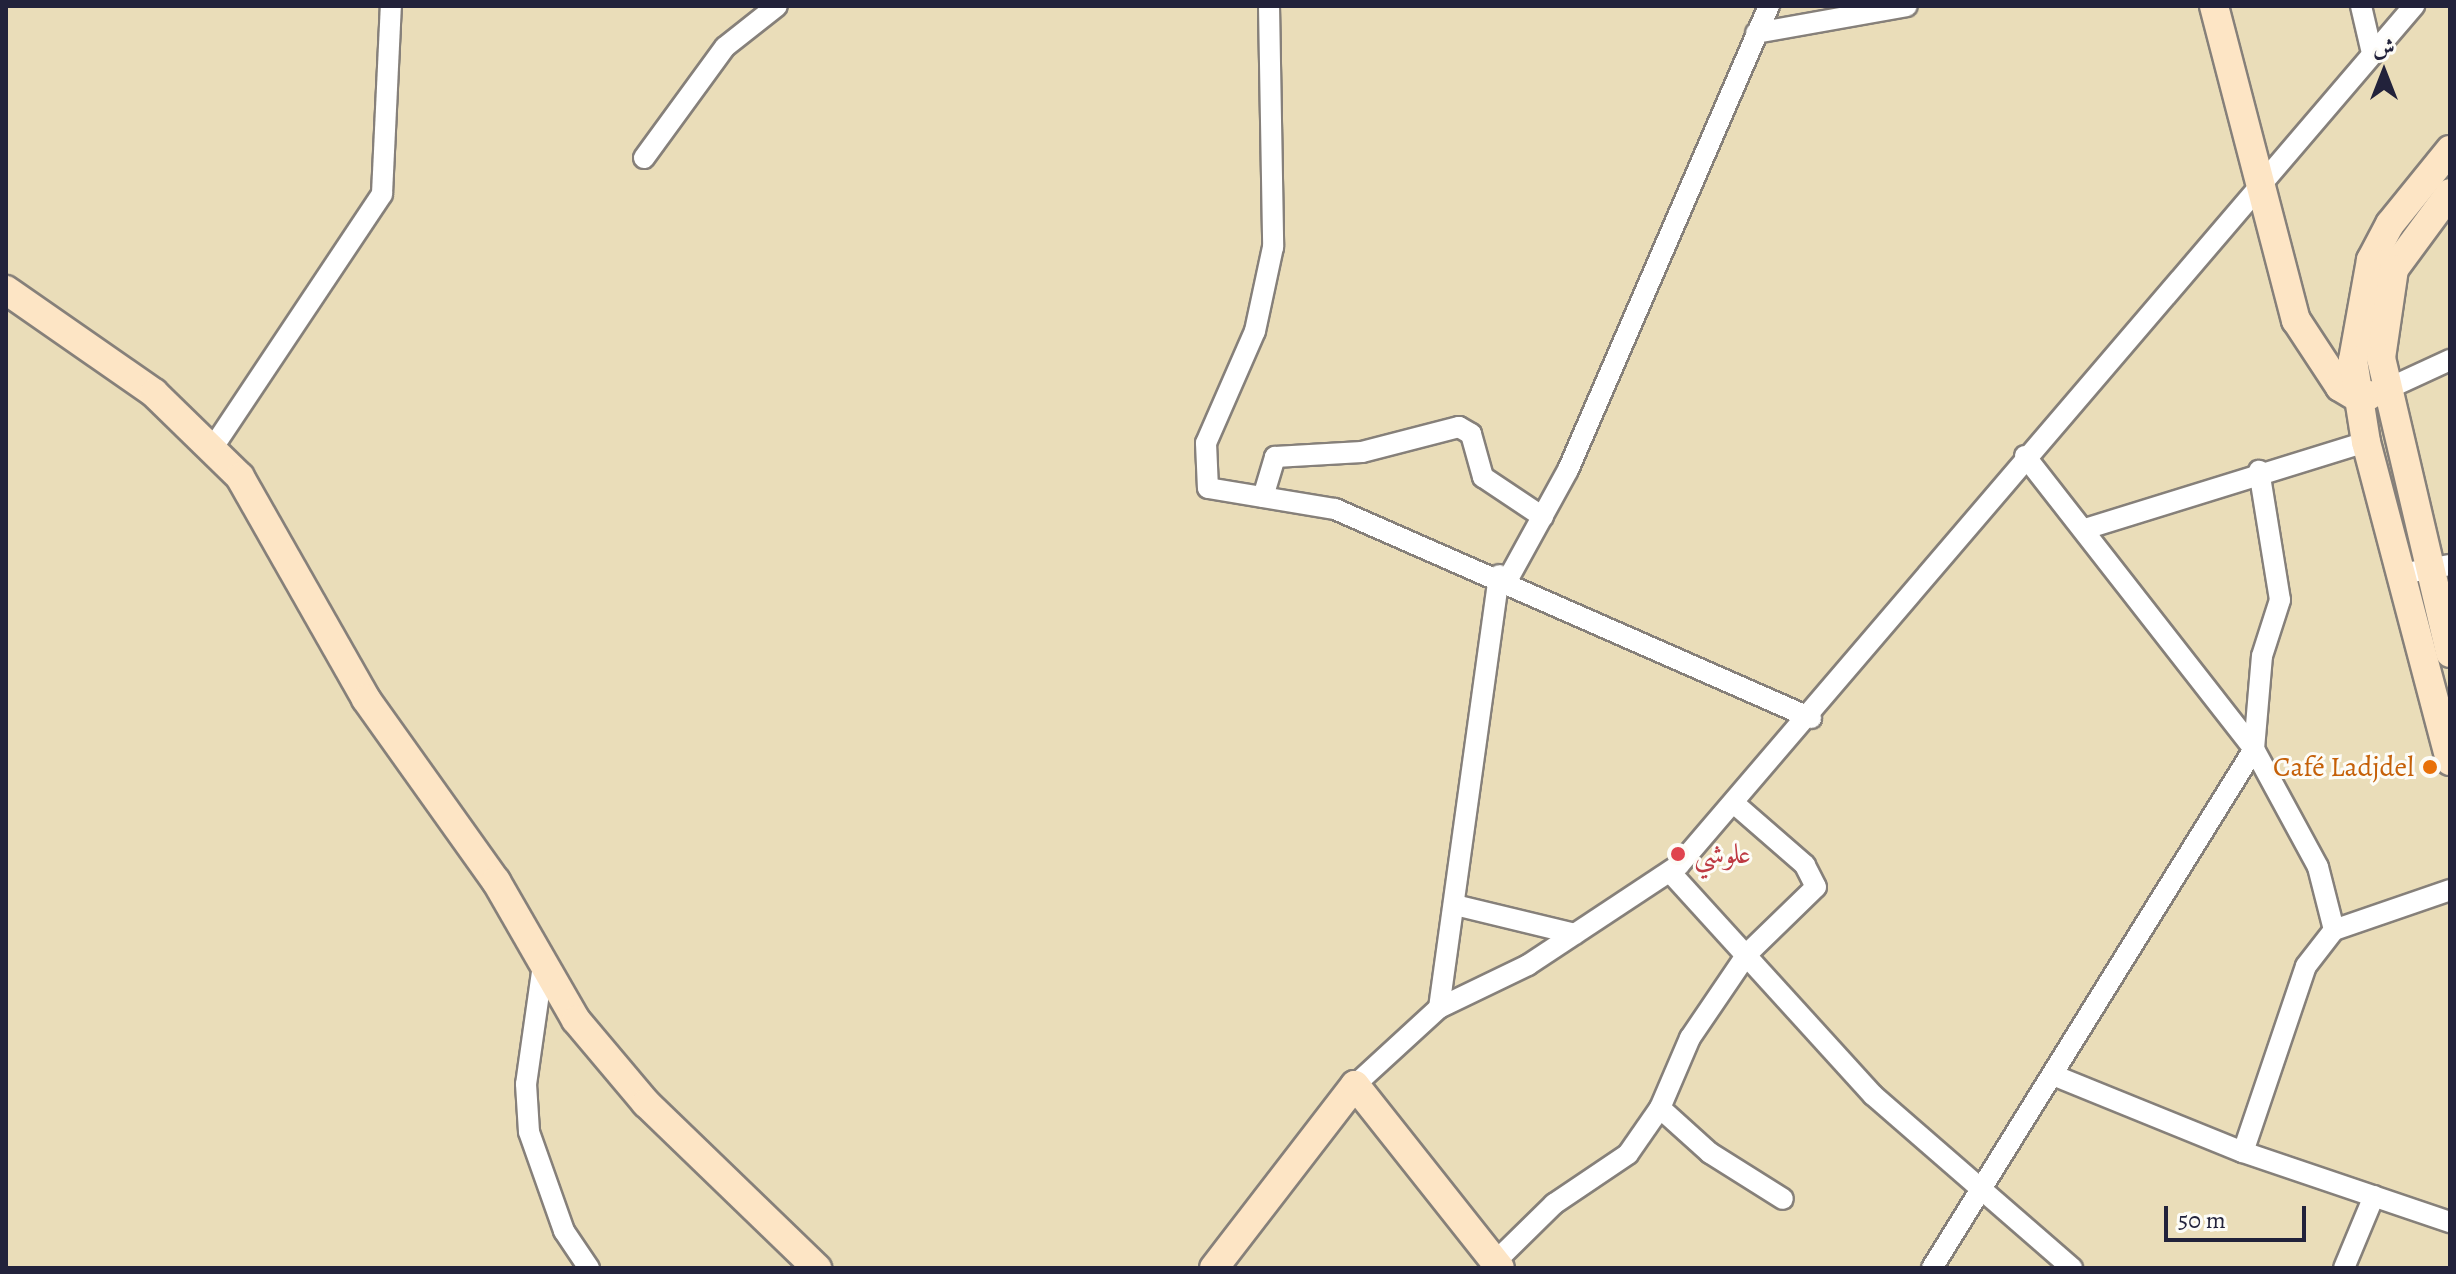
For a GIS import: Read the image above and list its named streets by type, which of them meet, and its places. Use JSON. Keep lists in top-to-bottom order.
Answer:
{
  "places": ["Café Ladjdel", "علوشي"],
  "scale_bar": "50 m",
  "north": "top"
}
